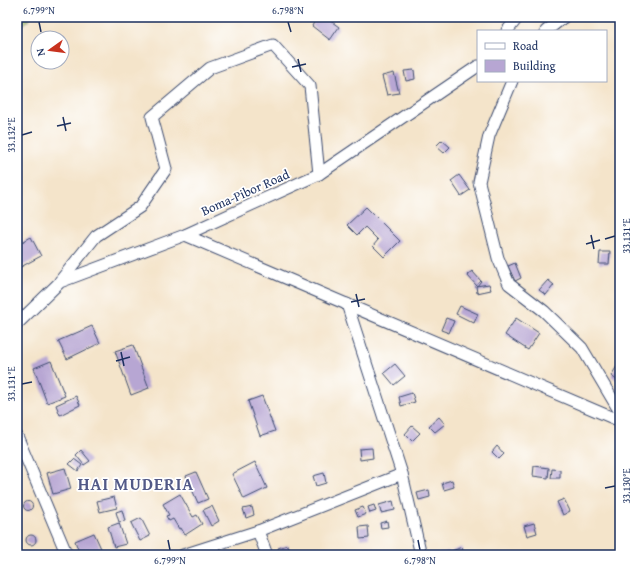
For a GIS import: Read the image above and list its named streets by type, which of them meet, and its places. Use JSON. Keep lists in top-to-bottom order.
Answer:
{
  "streets": {
    "street": ["Boma-Pibor Road"]
  },
  "districts": ["HAI MUDERIA"],
  "legend": ["Road", "Building"],
  "north": "left",
  "coordinates": [
    "6.799°N",
    "6.798°N",
    "33.132°E",
    "33.131°E",
    "33.130°E"
  ]
}
